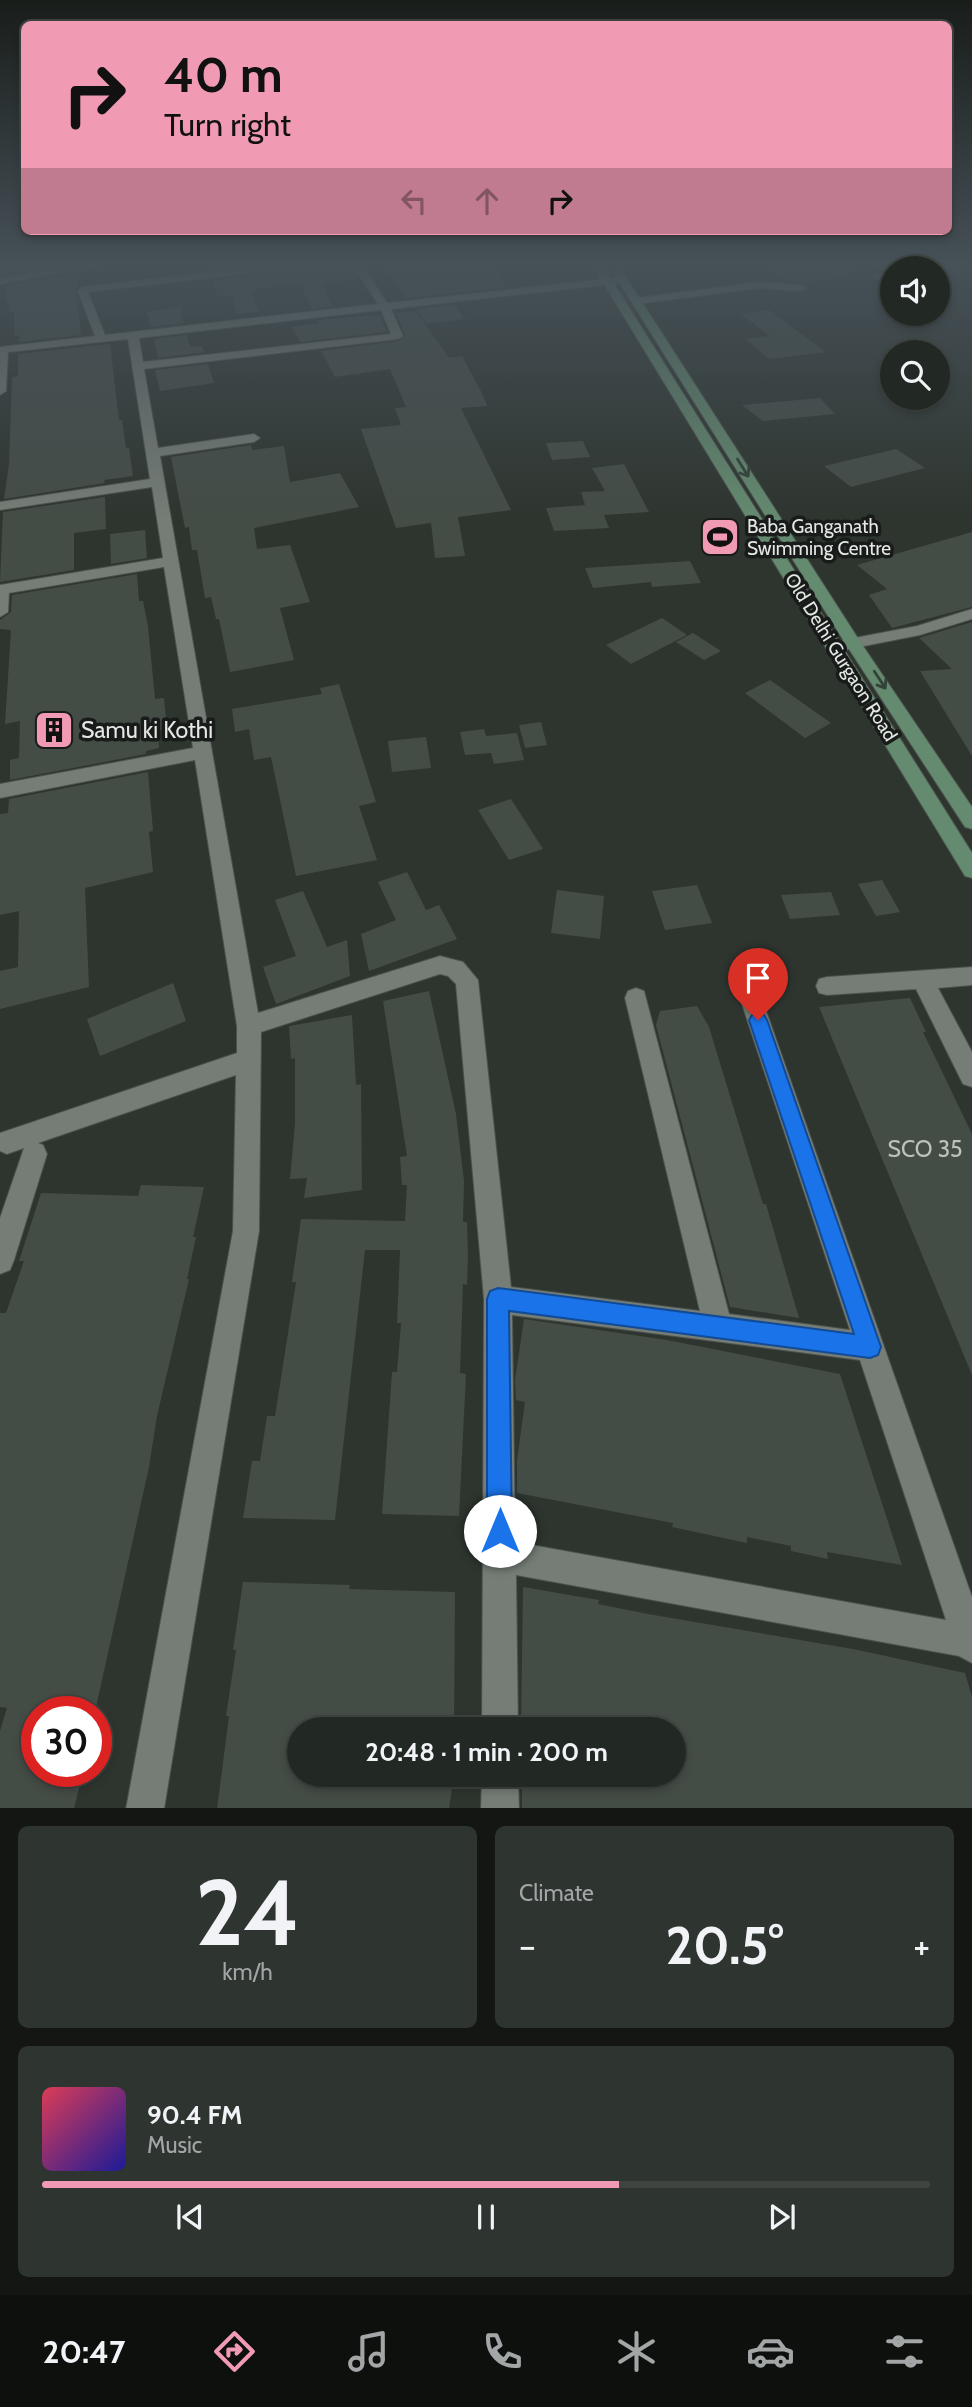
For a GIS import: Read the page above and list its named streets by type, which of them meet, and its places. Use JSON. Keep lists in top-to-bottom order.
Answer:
{
  "streets": {
    "main road": ["Old Delhi Gurgaon Road"]
  },
  "places": {
    "sports": ["Baba Ganganath Swimming Centre"],
    "building": ["Samu ki Kothi"]
  },
  "house_numbers": ["SCO 35"],
  "page": {
    "turn": ["40 m", "Turn right"],
    "limit": "30",
    "trip": "20:48 · 1 min · 200 m",
    "tile": [
      ["24", "km/h"],
      "Climate"
    ],
    "heat": ["−", "20.5°", "+"],
    "song": ["90.4 FM", "Music"],
    "tabs": "20:47"
  }
}
